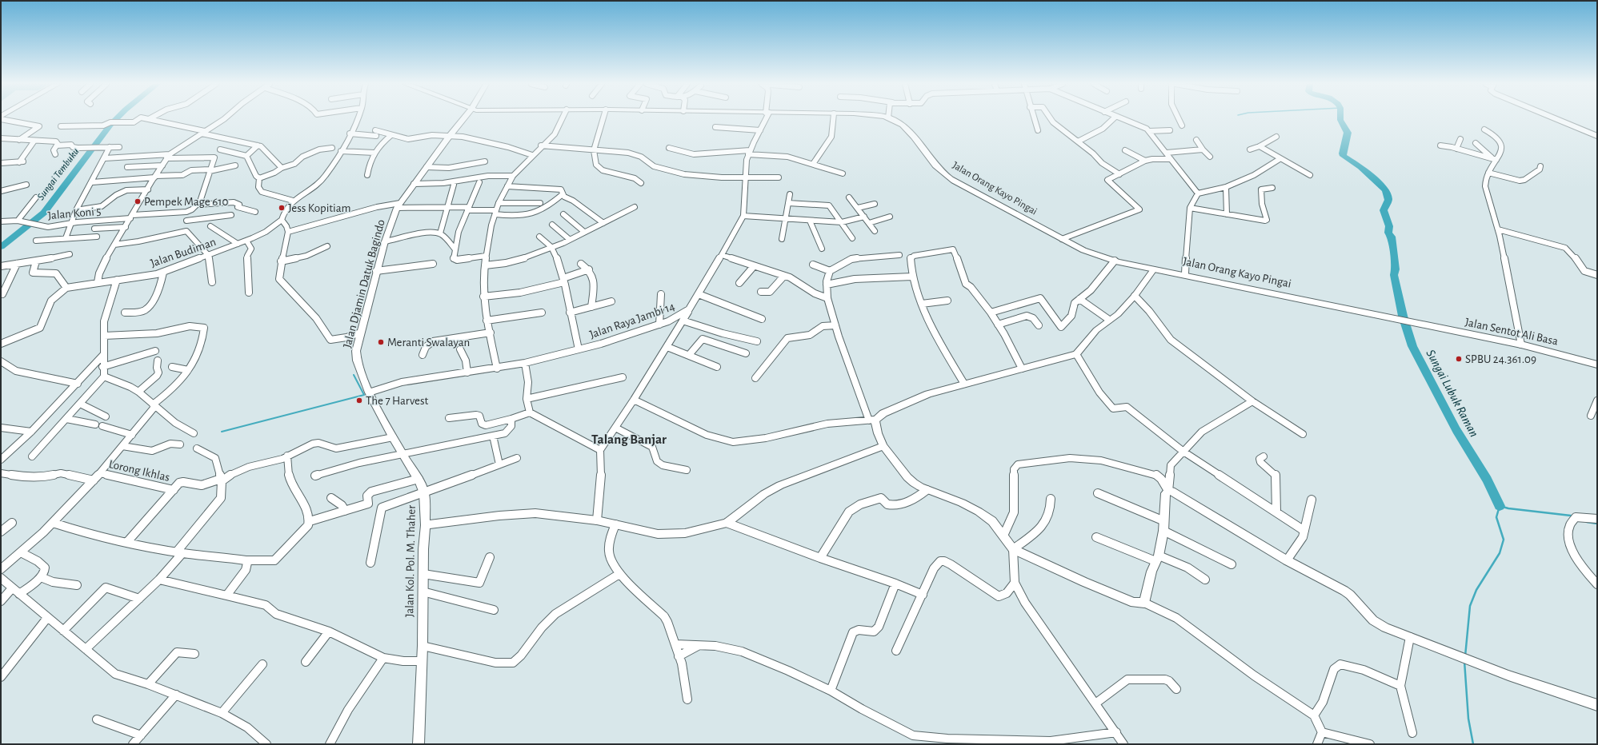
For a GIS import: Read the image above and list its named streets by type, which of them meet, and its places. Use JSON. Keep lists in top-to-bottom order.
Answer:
{
  "streets": {
    "main road": ["Jalan Orang Kayo Pingai", "Jalan Sentot Ali Basa"],
    "street": [
      "Jalan Koni 5",
      "Jalan Budiman",
      "Jalan Djamin Datuk Bagindo",
      "Jalan Raya Jambi 14",
      "Lorong Ikhlas",
      "Jalan Kol. Pol. M. Thaher"
    ]
  },
  "crossings": [
    ["Jalan Orang Kayo Pingai", "Jalan Sentot Ali Basa"],
    ["Jalan Djamin Datuk Bagindo", "Jalan Raya Jambi 14"],
    ["Jalan Djamin Datuk Bagindo", "Jalan Kol. Pol. M. Thaher"],
    ["Jalan Raya Jambi 14", "Jalan Kol. Pol. M. Thaher"]
  ],
  "districts": ["Talang Banjar"],
  "water": ["Sungai Tembuku", "Sungai Lubuk Raman"],
  "places": [
    "Pempek Mage 610",
    "Jess Kopitiam",
    "Meranti Swalayan",
    "SPBU 24.361.09",
    "The 7 Harvest"
  ]
}
